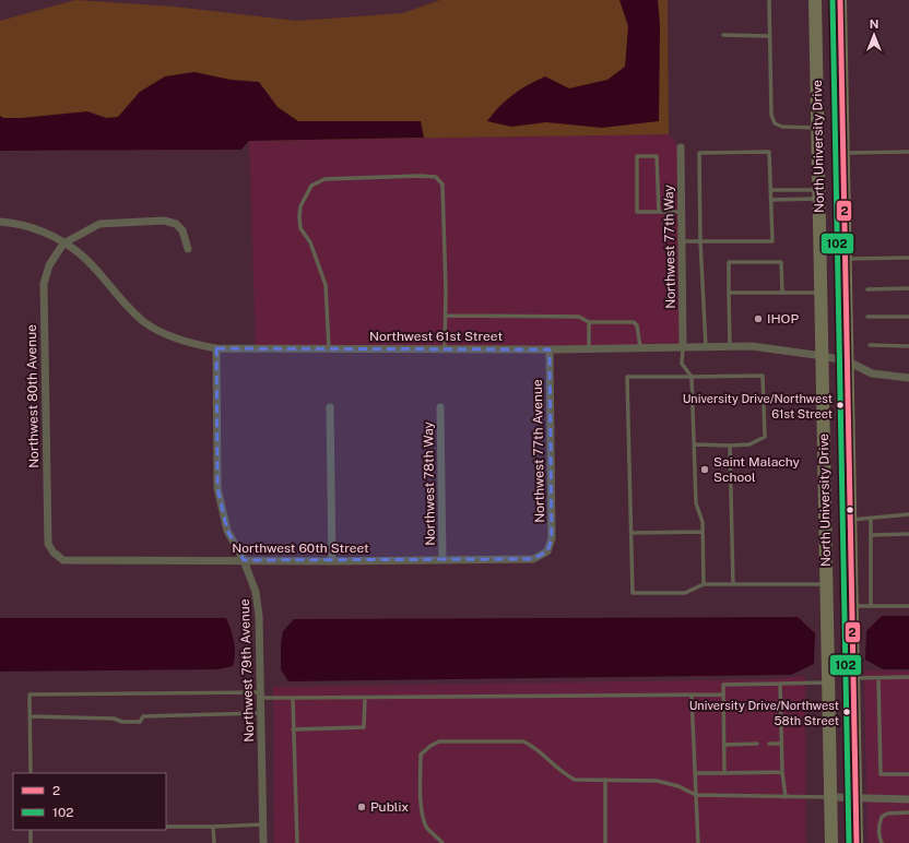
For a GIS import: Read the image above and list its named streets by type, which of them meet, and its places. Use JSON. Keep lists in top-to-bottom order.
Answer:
{
  "streets": {
    "main road": ["North University Drive"],
    "street": [
      "Northwest 77th Way",
      "Northwest 61st Street",
      "Northwest 80th Avenue",
      "Northwest 77th Avenue",
      "Northwest 78th Way",
      "Northwest 60th Street",
      "Northwest 79th Avenue"
    ]
  },
  "crossings": [
    ["North University Drive", "Northwest 61st Street"],
    ["Northwest 77th Way", "Northwest 61st Street"],
    ["Northwest 61st Street", "Northwest 80th Avenue"],
    ["Northwest 61st Street", "Northwest 77th Avenue"],
    ["Northwest 61st Street", "Northwest 79th Avenue"],
    ["Northwest 80th Avenue", "Northwest 60th Street"],
    ["Northwest 77th Avenue", "Northwest 60th Street"],
    ["Northwest 78th Way", "Northwest 60th Street"],
    ["Northwest 60th Street", "Northwest 79th Avenue"]
  ],
  "places": [
    "IHOP",
    "University Drive/Northwest 61st Street",
    "Saint Malachy School",
    "University Drive/Northwest 58th Street",
    "Publix"
  ],
  "lines": ["transit line 2", "transit line 102"],
  "legend": ["2", "102"],
  "north": "top"
}
